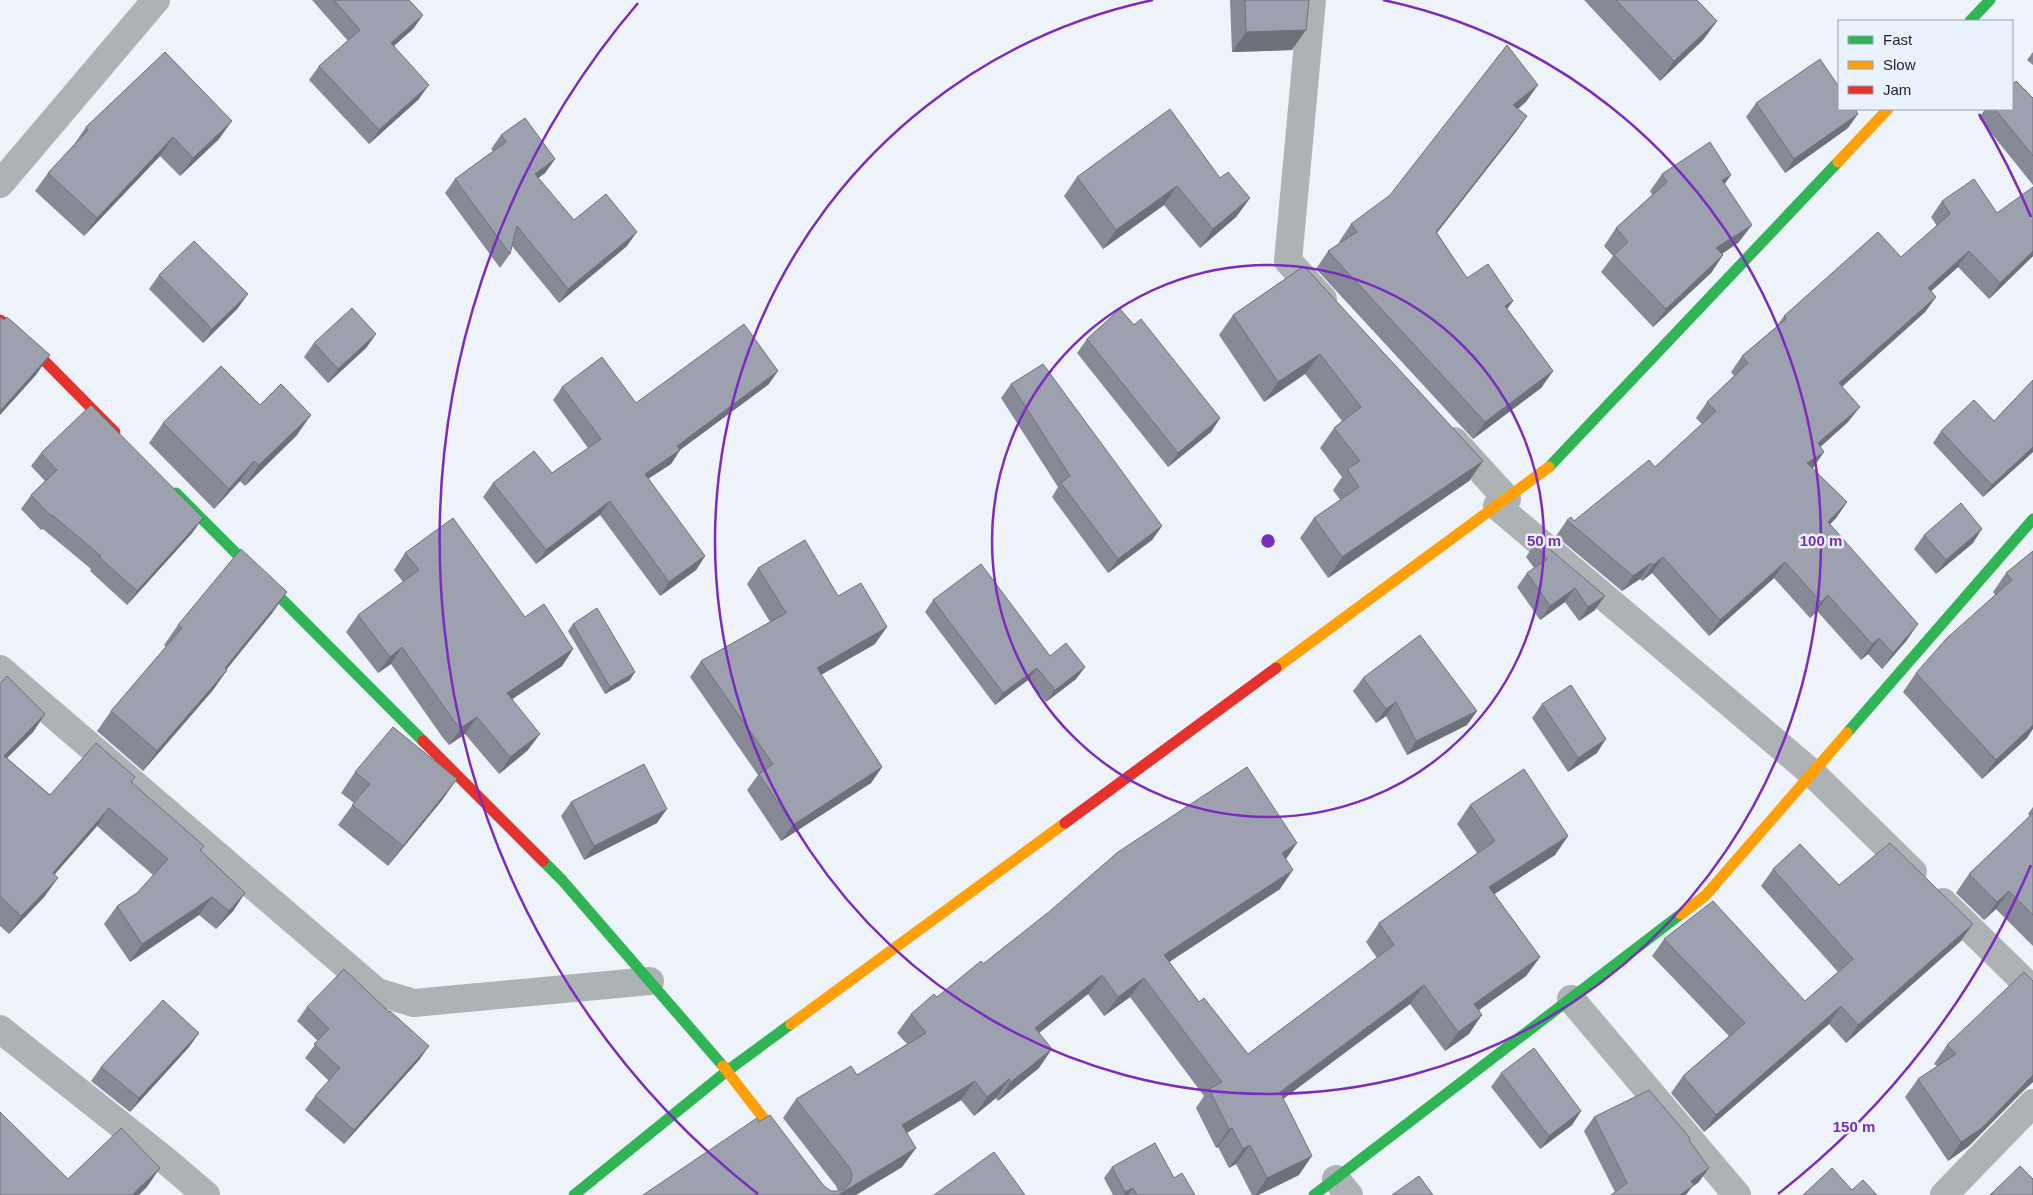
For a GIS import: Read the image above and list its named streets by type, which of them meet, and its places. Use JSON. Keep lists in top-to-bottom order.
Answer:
{
  "legend": ["Fast", "Slow", "Jam"],
  "rings": ["50 m", "100 m", "150 m"]
}
